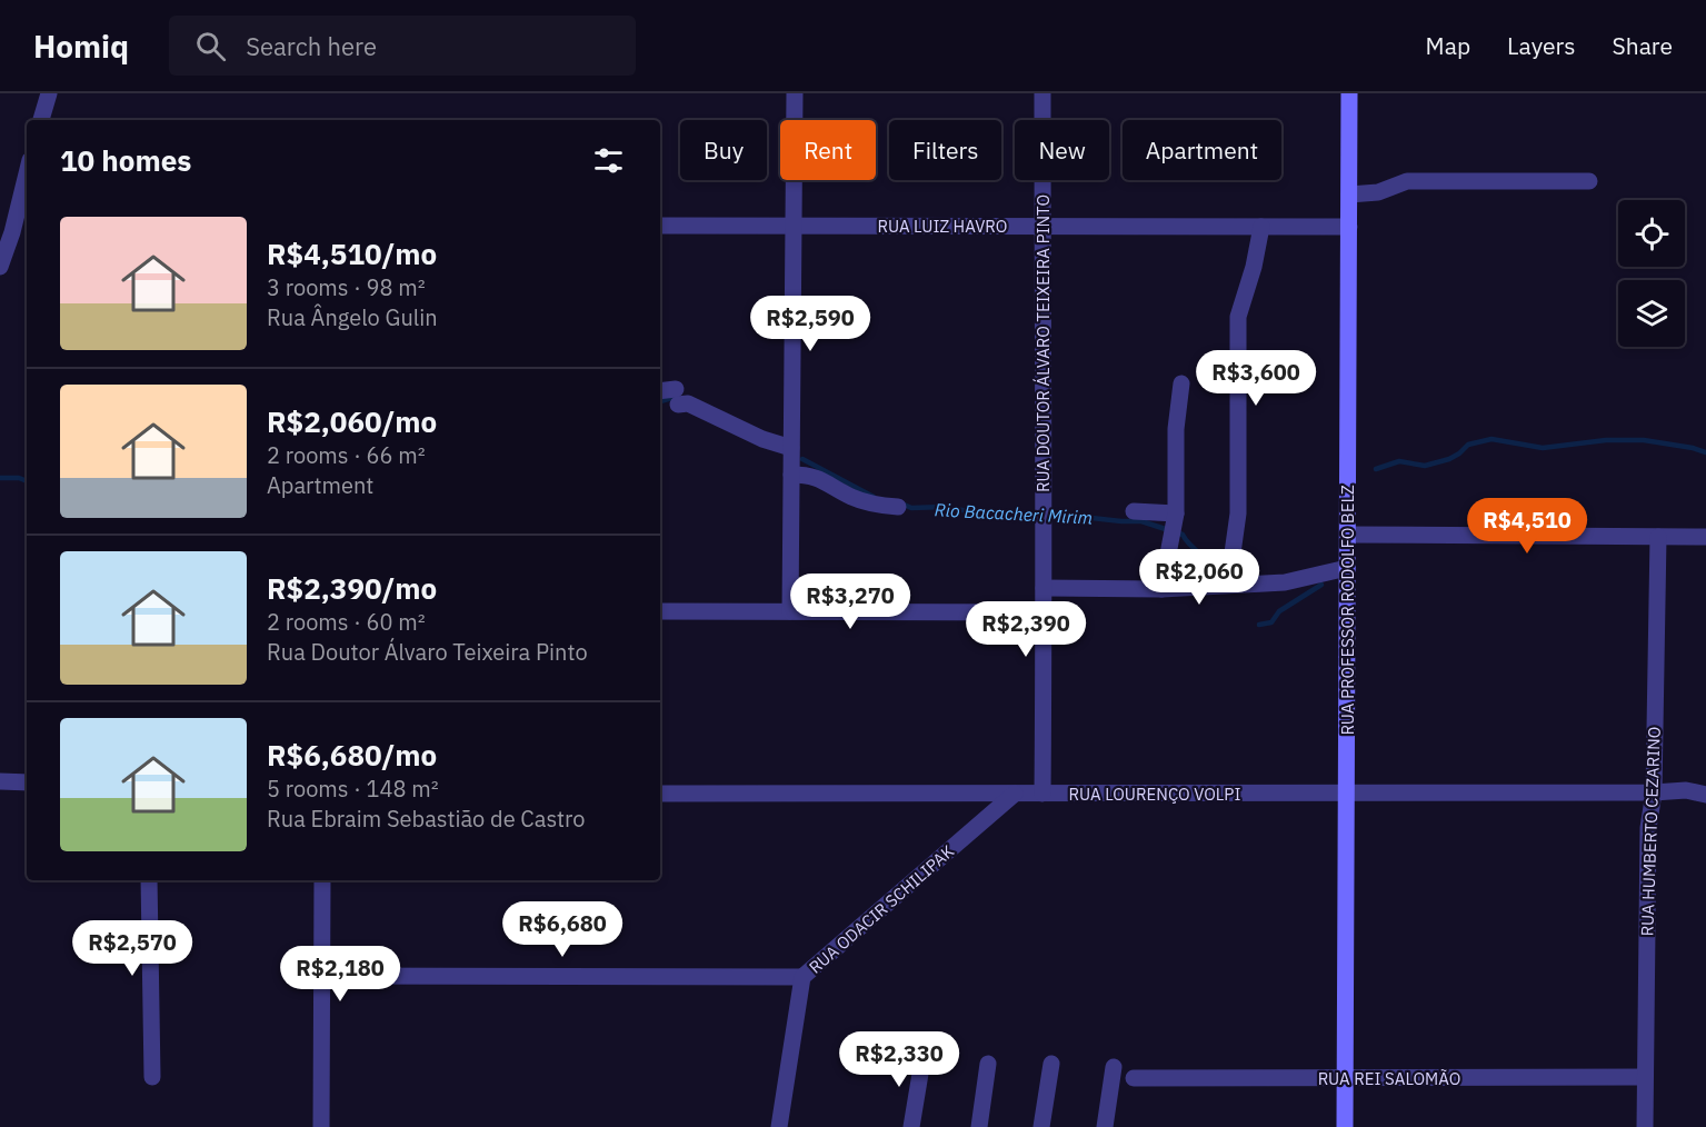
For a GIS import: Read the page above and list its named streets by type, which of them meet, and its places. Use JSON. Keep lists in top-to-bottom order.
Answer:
{
  "streets": {
    "street": [
      "RUA LUIZ HAVRO",
      "RUA DOUTOR ÁLVARO TEIXEIRA PINTO",
      "RUA PROFESSOR RODOLFO BELZ",
      "RUA LOURENÇO VOLPI",
      "RUA HUMBERTO CEZARINO",
      "RUA ODACIR SCHILIPAK",
      "RUA REI SALOMÃO"
    ]
  },
  "crossings": [
    ["RUA LUIZ HAVRO", "RUA DOUTOR ÁLVARO TEIXEIRA PINTO"],
    ["RUA LUIZ HAVRO", "RUA PROFESSOR RODOLFO BELZ"],
    ["RUA DOUTOR ÁLVARO TEIXEIRA PINTO", "RUA LOURENÇO VOLPI"],
    ["RUA PROFESSOR RODOLFO BELZ", "RUA LOURENÇO VOLPI"],
    ["RUA PROFESSOR RODOLFO BELZ", "RUA REI SALOMÃO"],
    ["RUA LOURENÇO VOLPI", "RUA HUMBERTO CEZARINO"],
    ["RUA LOURENÇO VOLPI", "RUA ODACIR SCHILIPAK"],
    ["RUA HUMBERTO CEZARINO", "RUA REI SALOMÃO"]
  ],
  "water": ["Rio Bacacheri Mirim"],
  "page": {
    "header": "Homiq",
    "search": "Search here",
    "nav": ["Map", "Layers", "Share"],
    "chip": [
      "Buy",
      "Rent",
      "Filters",
      "New",
      "Apartment"
    ],
    "heading": "10 homes",
    "list": [
      {
        "name": "R$4,510/mo",
        "note": "3 rooms · 98 m² · Rua Ângelo Gulin"
      },
      {
        "name": "R$2,060/mo",
        "note": "2 rooms · 66 m² · Apartment"
      },
      {
        "name": "R$2,390/mo",
        "note": "2 rooms · 60 m² · Rua Doutor Álvaro Teixeira Pinto"
      },
      {
        "name": "R$6,680/mo",
        "note": "5 rooms · 148 m² · Rua Ebraim Sebastião de Castro"
      }
    ],
    "price": [
      "R$2,590",
      "R$3,600",
      "R$4,510",
      "R$2,060",
      "R$3,270",
      "R$2,390",
      "R$6,680",
      "R$2,570",
      "R$2,180",
      "R$2,330"
    ]
  }
}
